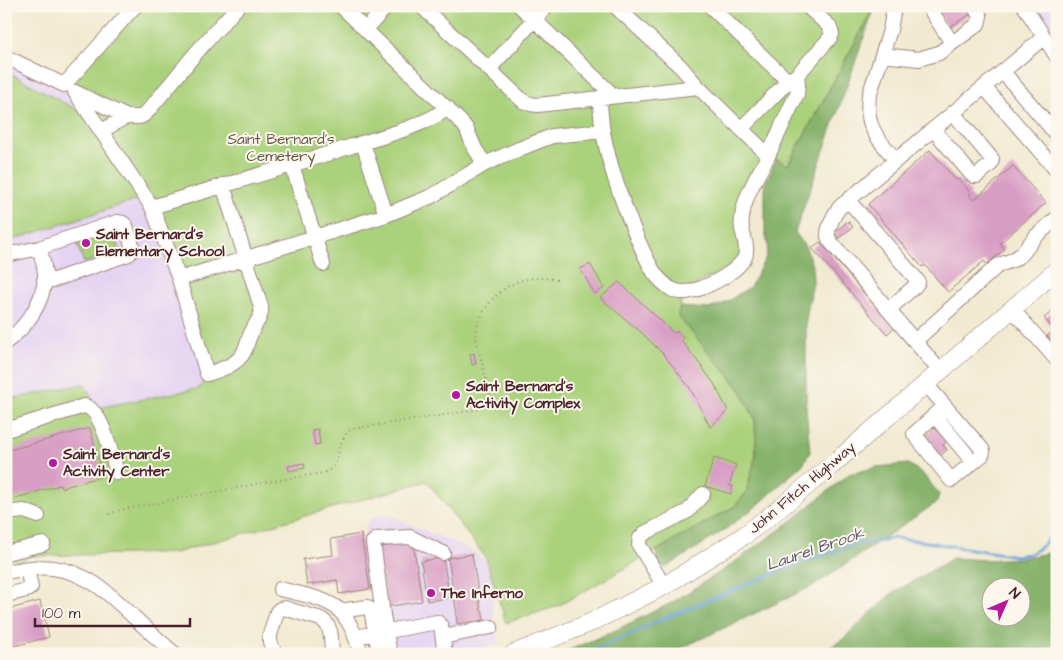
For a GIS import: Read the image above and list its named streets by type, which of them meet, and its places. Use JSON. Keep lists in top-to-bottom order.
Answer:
{
  "streets": {
    "main road": ["John Fitch Highway"]
  },
  "water": ["Laurel Brook"],
  "parks": ["Saint Bernard's Cemetery"],
  "places": [
    "Saint Bernard's Elementary School",
    "Saint Bernard's Activity Complex",
    "Saint Bernard's Activity Center",
    "The Inferno"
  ],
  "scale_bar": "100 m",
  "north": "top right"
}
